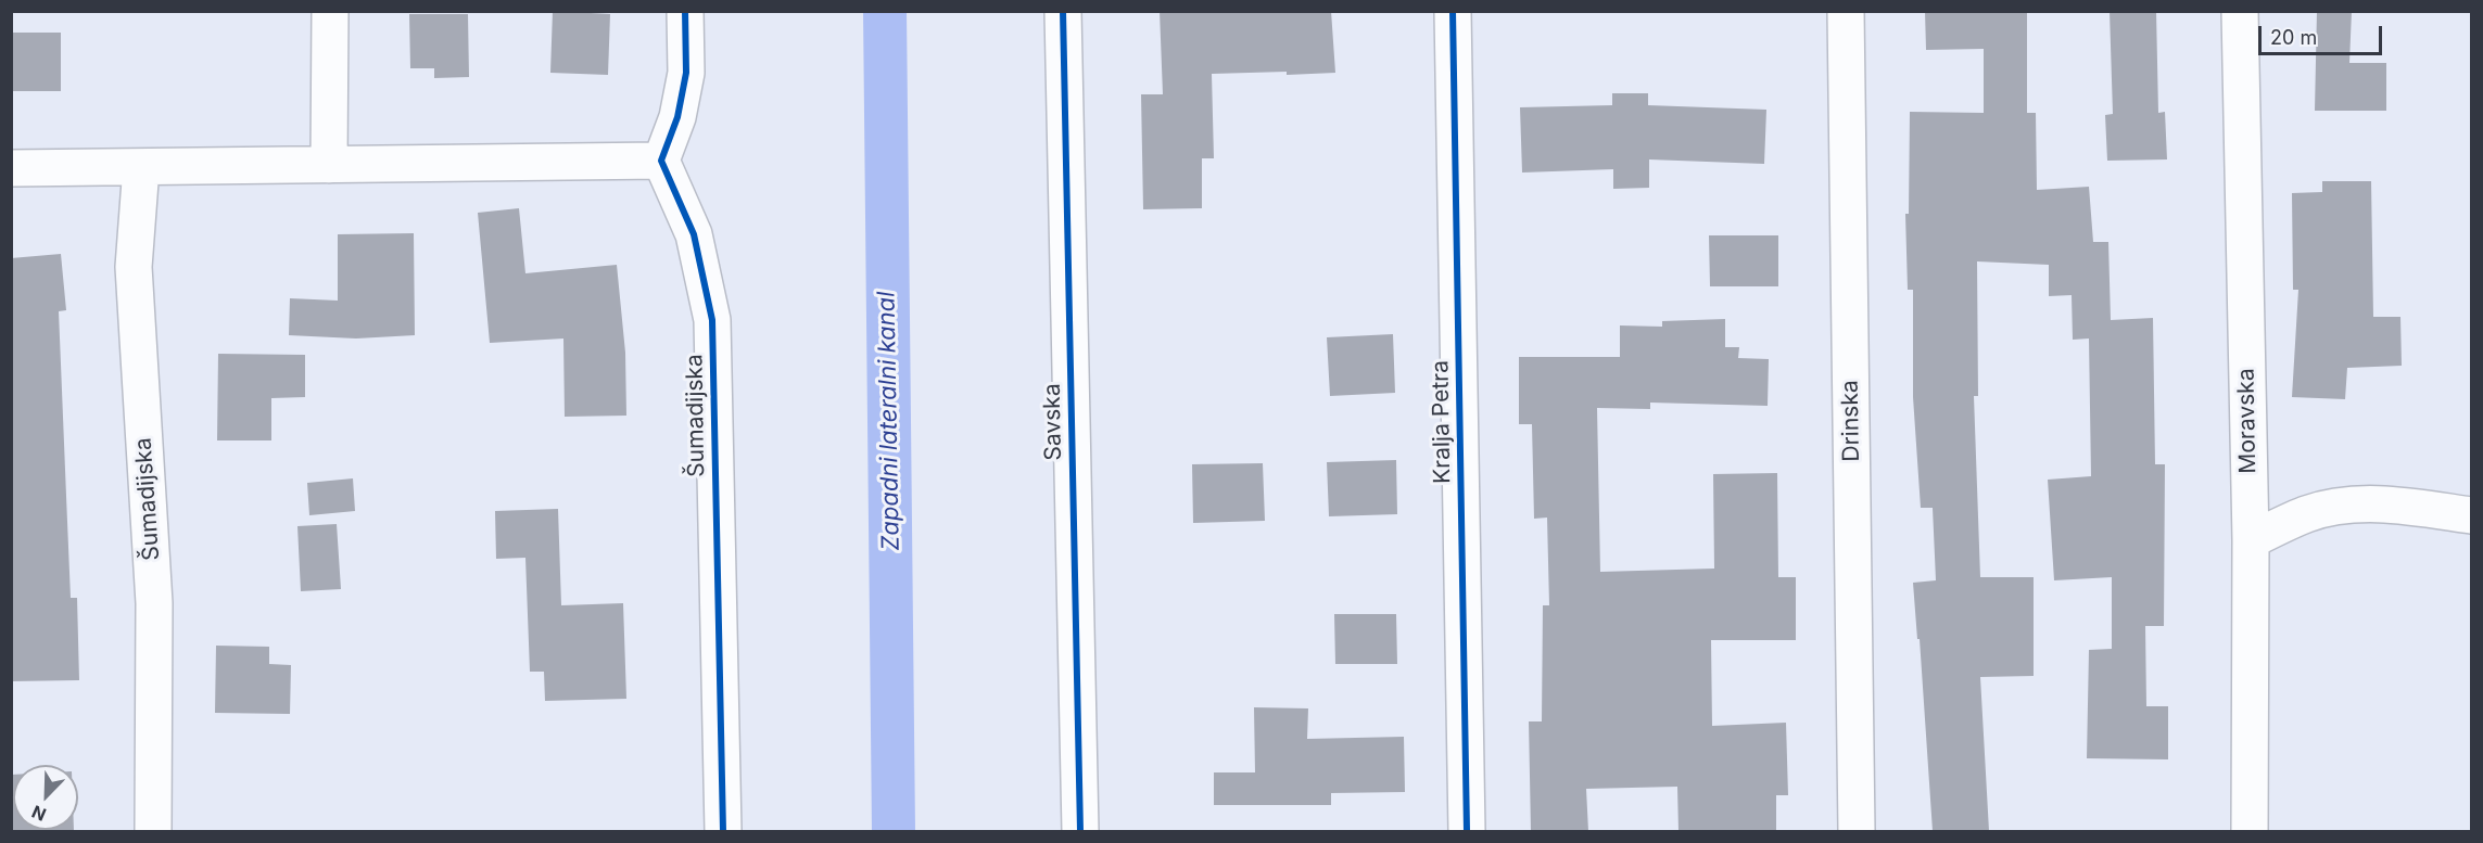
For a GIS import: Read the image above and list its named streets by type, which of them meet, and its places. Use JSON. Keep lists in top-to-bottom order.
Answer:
{
  "streets": {
    "street": [
      "Šumadijska",
      "Drinska",
      "Moravska",
      "Savska",
      "Kralja Petra"
    ]
  },
  "water": ["Zapadni lateralni kanal"],
  "scale_bar": "20 m",
  "north": "bottom left"
}
